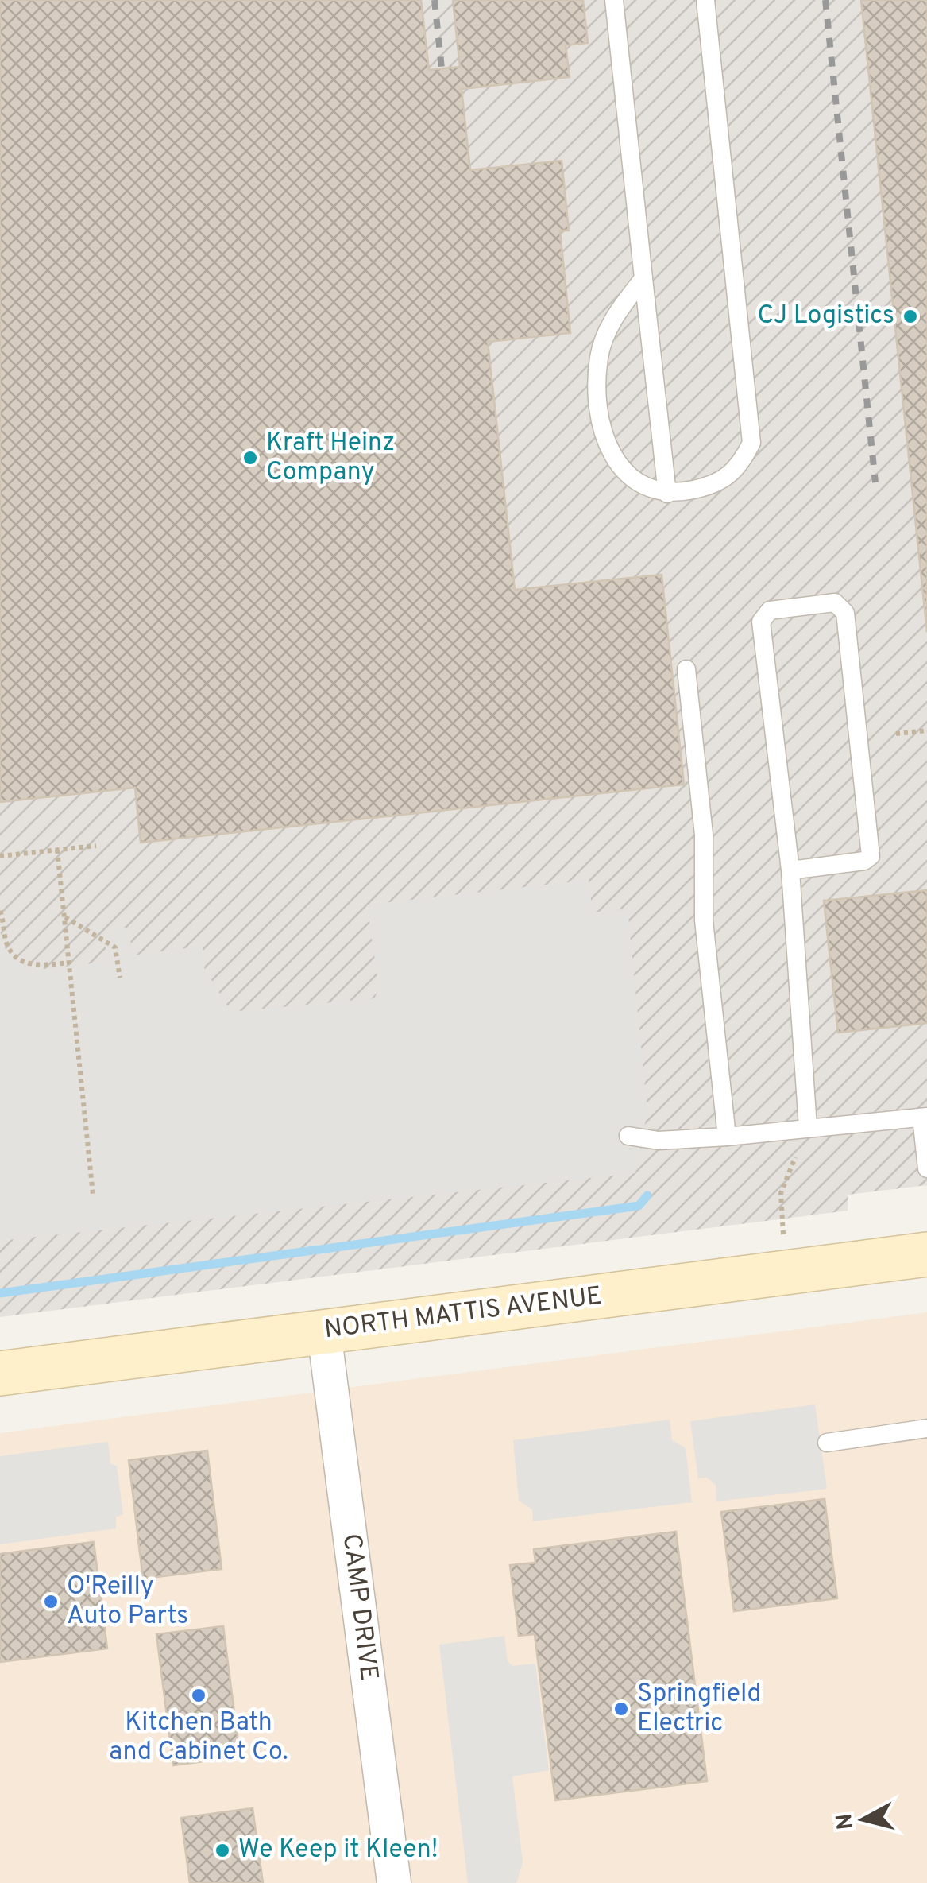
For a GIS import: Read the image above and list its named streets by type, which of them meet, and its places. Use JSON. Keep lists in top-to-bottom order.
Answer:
{
  "streets": {
    "main road": ["NORTH MATTIS AVENUE"],
    "street": ["CAMP DRIVE"]
  },
  "crossings": [
    ["NORTH MATTIS AVENUE", "CAMP DRIVE"]
  ],
  "places": [
    "CJ Logistics",
    "Kraft Heinz Company",
    "O'Reilly Auto Parts",
    "Kitchen Bath and Cabinet Co.",
    "Springfield Electric",
    "We Keep it Kleen!"
  ],
  "north": "left"
}
